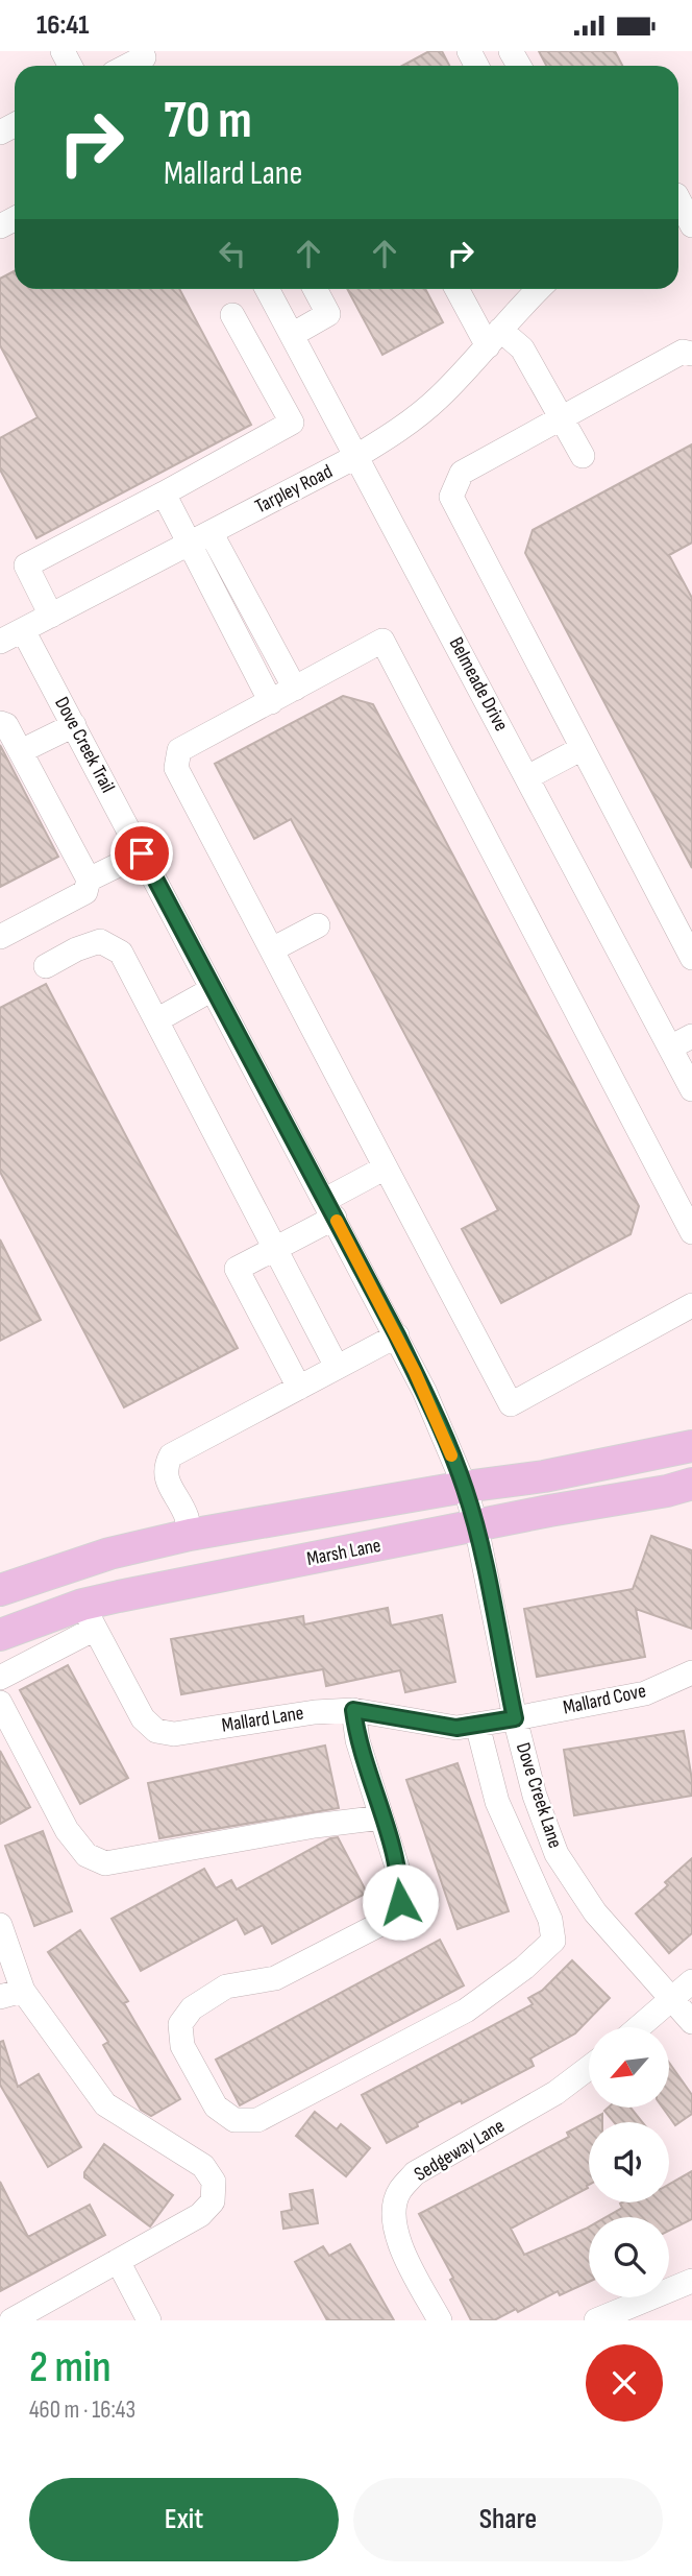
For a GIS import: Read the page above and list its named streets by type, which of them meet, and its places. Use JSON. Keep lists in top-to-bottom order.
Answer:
{
  "streets": {
    "main road": ["Marsh Lane"],
    "street": [
      "Tarpley Road",
      "Belmeade Drive",
      "Dove Creek Trail",
      "Mallard Cove",
      "Mallard Lane",
      "Dove Creek Lane",
      "Sedgeway Lane"
    ]
  },
  "crossings": [
    ["Tarpley Road", "Belmeade Drive"],
    ["Tarpley Road", "Dove Creek Trail"],
    ["Dove Creek Trail", "Marsh Lane"],
    ["Dove Creek Trail", "Dove Creek Lane"],
    ["Marsh Lane", "Mallard Lane"],
    ["Marsh Lane", "Dove Creek Lane"],
    ["Mallard Cove", "Mallard Lane"],
    ["Mallard Cove", "Dove Creek Lane"],
    ["Mallard Lane", "Dove Creek Lane"]
  ],
  "north": "bottom left",
  "page": {
    "status": "16:41",
    "turn": ["70 m", "Mallard Lane"],
    "heading": ["2 min", "460 m · 16:43"],
    "buttons": ["Exit", "Share"]
  }
}
